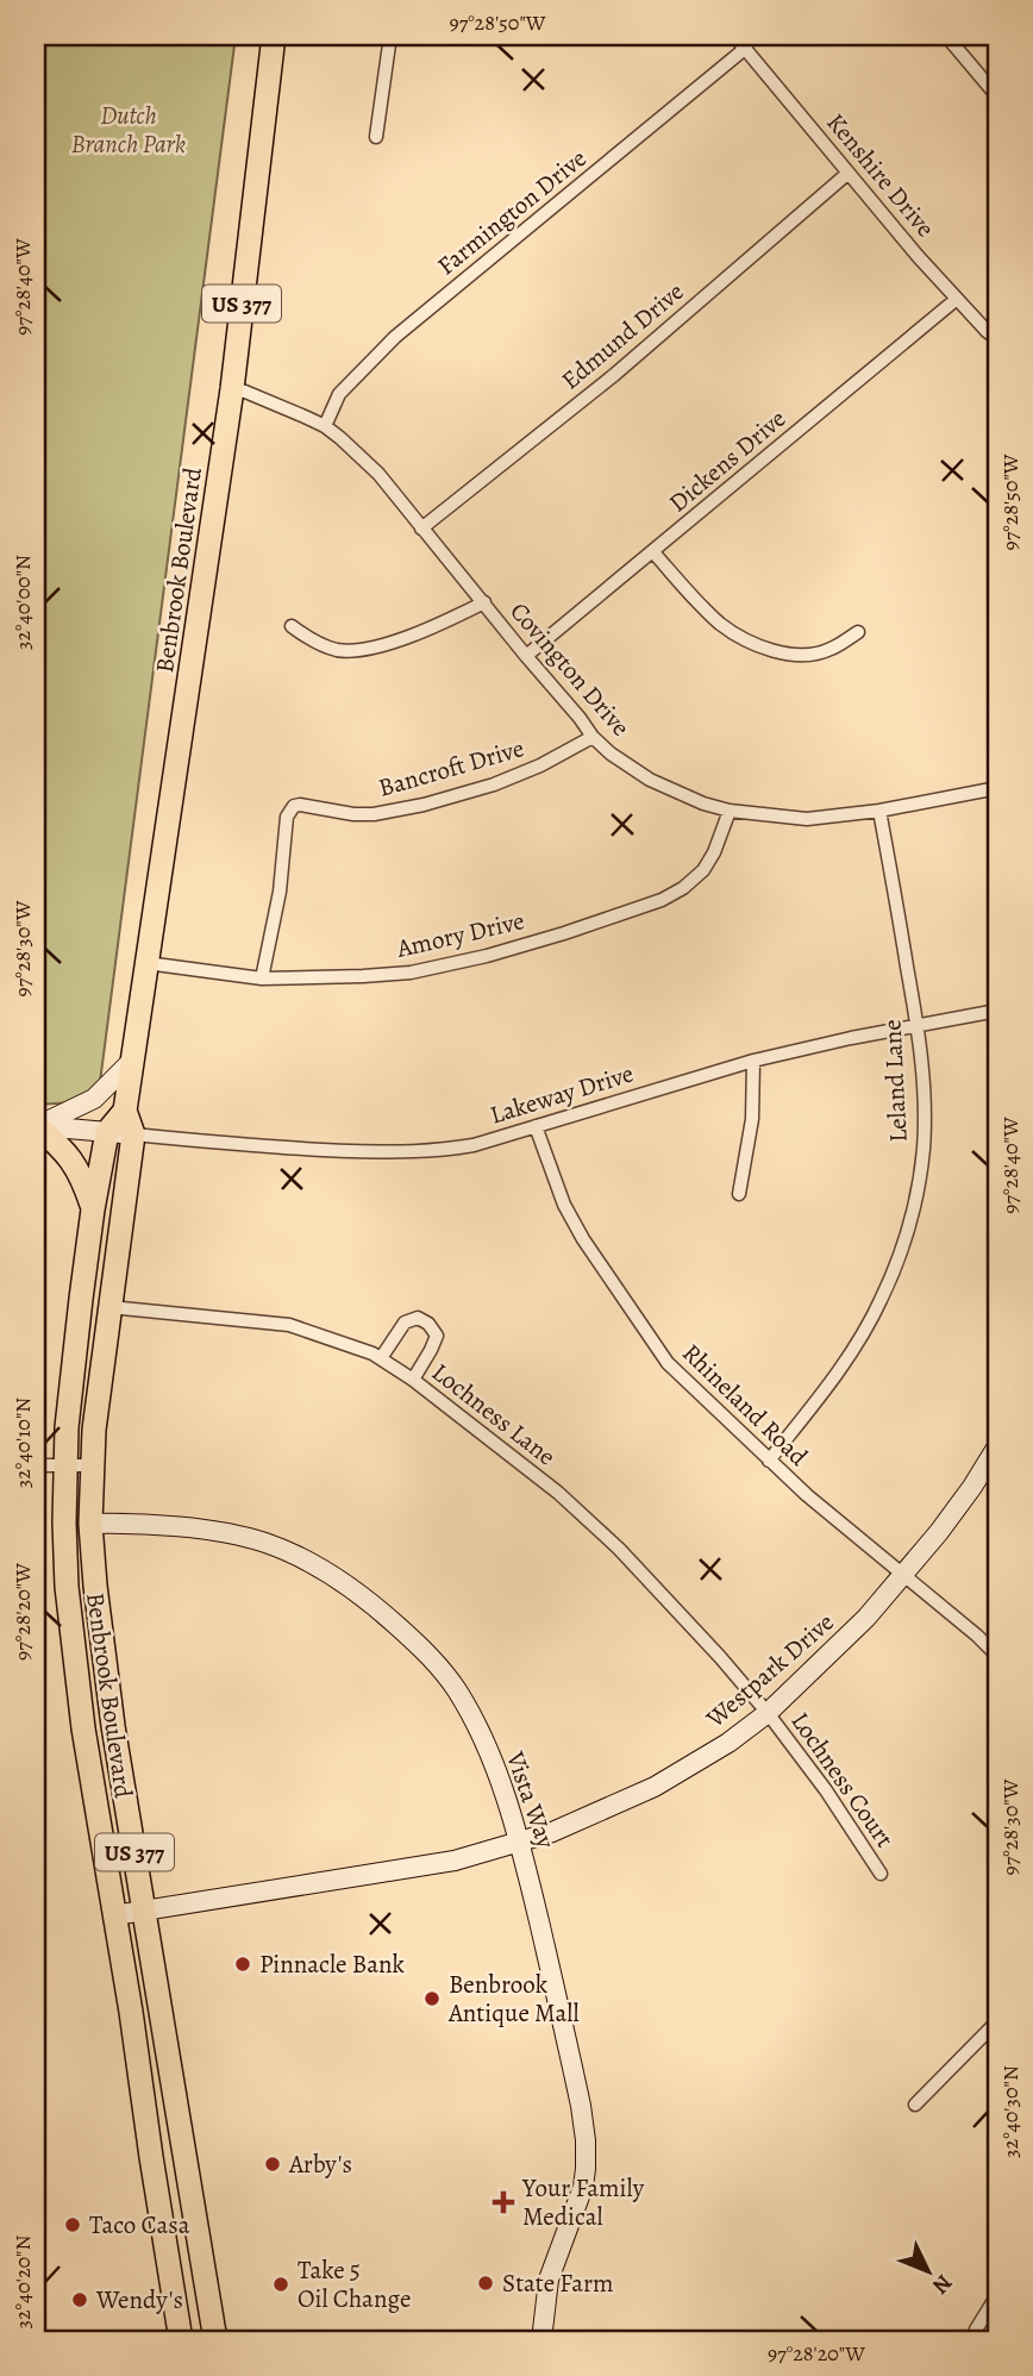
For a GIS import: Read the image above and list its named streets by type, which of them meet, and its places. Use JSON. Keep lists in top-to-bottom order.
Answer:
{
  "streets": {
    "highway": ["US 377", "Benbrook Boulevard"],
    "street": [
      "Kenshire Drive",
      "Farmington Drive",
      "Edmund Drive",
      "Dickens Drive",
      "Covington Drive",
      "Bancroft Drive",
      "Amory Drive",
      "Leland Lane",
      "Lakeway Drive",
      "Rhineland Road",
      "Lochness Lane",
      "Westpark Drive",
      "Lochness Court",
      "Vista Way"
    ]
  },
  "crossings": [
    ["Kenshire Drive", "Farmington Drive"],
    ["Kenshire Drive", "Edmund Drive"],
    ["Kenshire Drive", "Dickens Drive"],
    ["Farmington Drive", "Covington Drive"],
    ["Edmund Drive", "Covington Drive"],
    ["Dickens Drive", "Covington Drive"],
    ["Benbrook Boulevard", "Covington Drive"],
    ["Benbrook Boulevard", "Amory Drive"],
    ["Benbrook Boulevard", "Lakeway Drive"],
    ["Benbrook Boulevard", "Lochness Lane"],
    ["Benbrook Boulevard", "Westpark Drive"],
    ["Benbrook Boulevard", "Vista Way"],
    ["Covington Drive", "Bancroft Drive"],
    ["Covington Drive", "Amory Drive"],
    ["Covington Drive", "Leland Lane"],
    ["Bancroft Drive", "Amory Drive"],
    ["Leland Lane", "Lakeway Drive"],
    ["Leland Lane", "Rhineland Road"],
    ["Lakeway Drive", "Rhineland Road"],
    ["Rhineland Road", "Westpark Drive"],
    ["Lochness Lane", "Westpark Drive"],
    ["Lochness Lane", "Lochness Court"],
    ["Westpark Drive", "Lochness Court"],
    ["Westpark Drive", "Vista Way"]
  ],
  "parks": ["Dutch Branch Park"],
  "places": {
    "other": [
      "Pinnacle Bank",
      "Benbrook Antique Mall",
      "Arby's",
      "Taco Casa",
      "State Farm",
      "Take 5 Oil Change",
      "Wendy's"
    ],
    "health": ["Your Family Medical"]
  },
  "north": "bottom right",
  "coordinates": [
    "97°28'50\"W",
    "97°28'40\"W",
    "32°40'00\"N",
    "97°28'30\"W",
    "32°40'10\"N",
    "97°28'20\"W",
    "32°40'30\"N",
    "32°40'20\"N"
  ]
}
